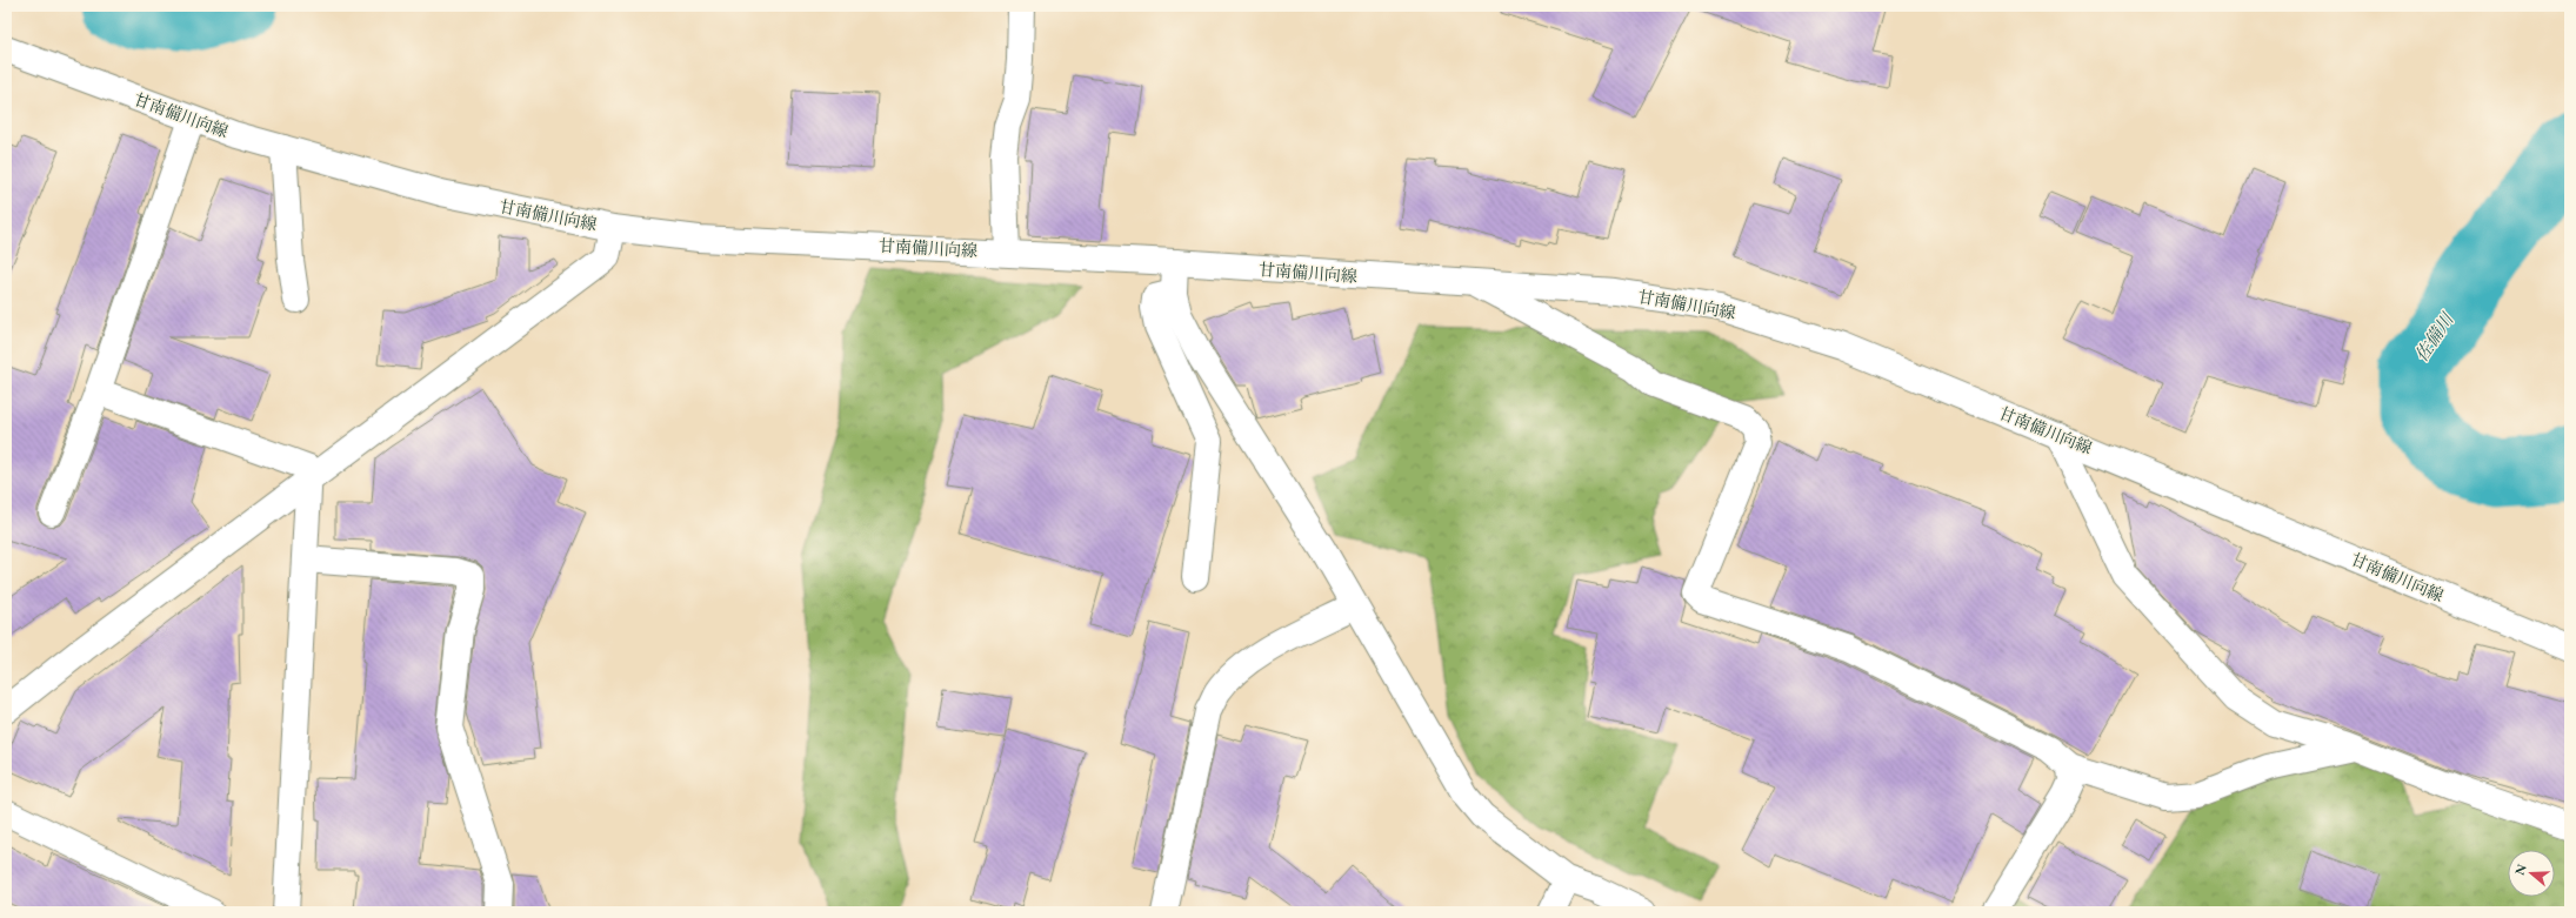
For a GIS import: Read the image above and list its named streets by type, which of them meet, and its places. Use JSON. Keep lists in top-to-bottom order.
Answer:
{
  "streets": {
    "street": ["甘南備川向線"]
  },
  "water": ["佐備川"],
  "north": "left"
}
